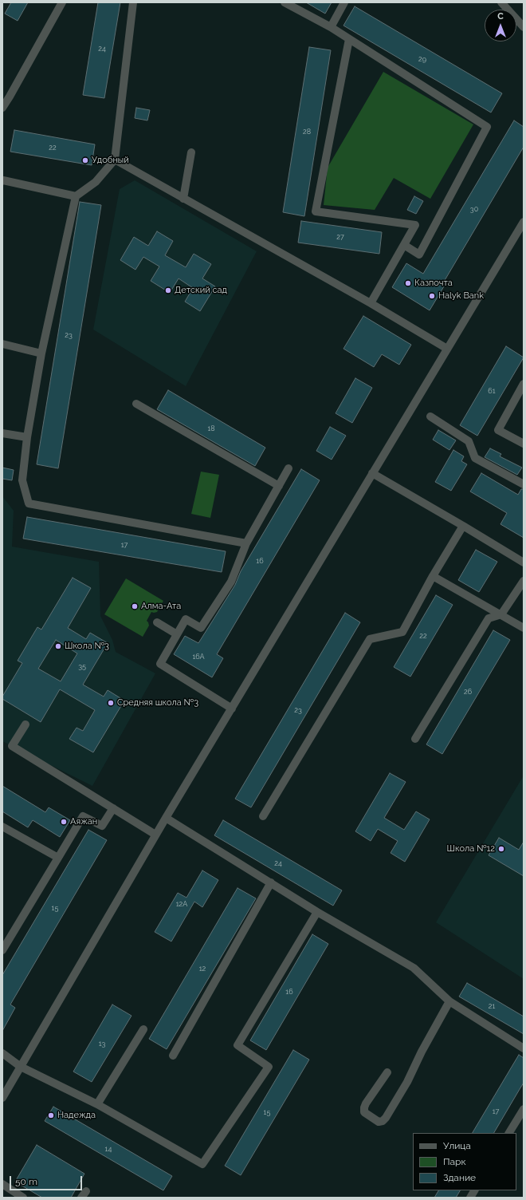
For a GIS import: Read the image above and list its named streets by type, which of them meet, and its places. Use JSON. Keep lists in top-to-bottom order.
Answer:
{
  "places": [
    "Удобный",
    "Казпочта",
    "Детский сад",
    "Halyk Bank",
    "Алма-Ата",
    "Школа №3",
    "Средняя школа №3",
    "Аяжан",
    "Школа №12",
    "Надежда"
  ],
  "house_numbers": [
    "24",
    "29",
    "28",
    "22",
    "30",
    "27",
    "23",
    "61",
    "18",
    "17",
    "16",
    "22",
    "16А",
    "35",
    "26",
    "23",
    "24",
    "12А",
    "15",
    "12",
    "16",
    "21",
    "13",
    "17",
    "15",
    "14"
  ],
  "legend": ["Улица", "Парк", "Здание"],
  "scale_bar": "50 m",
  "north": "top"
}
